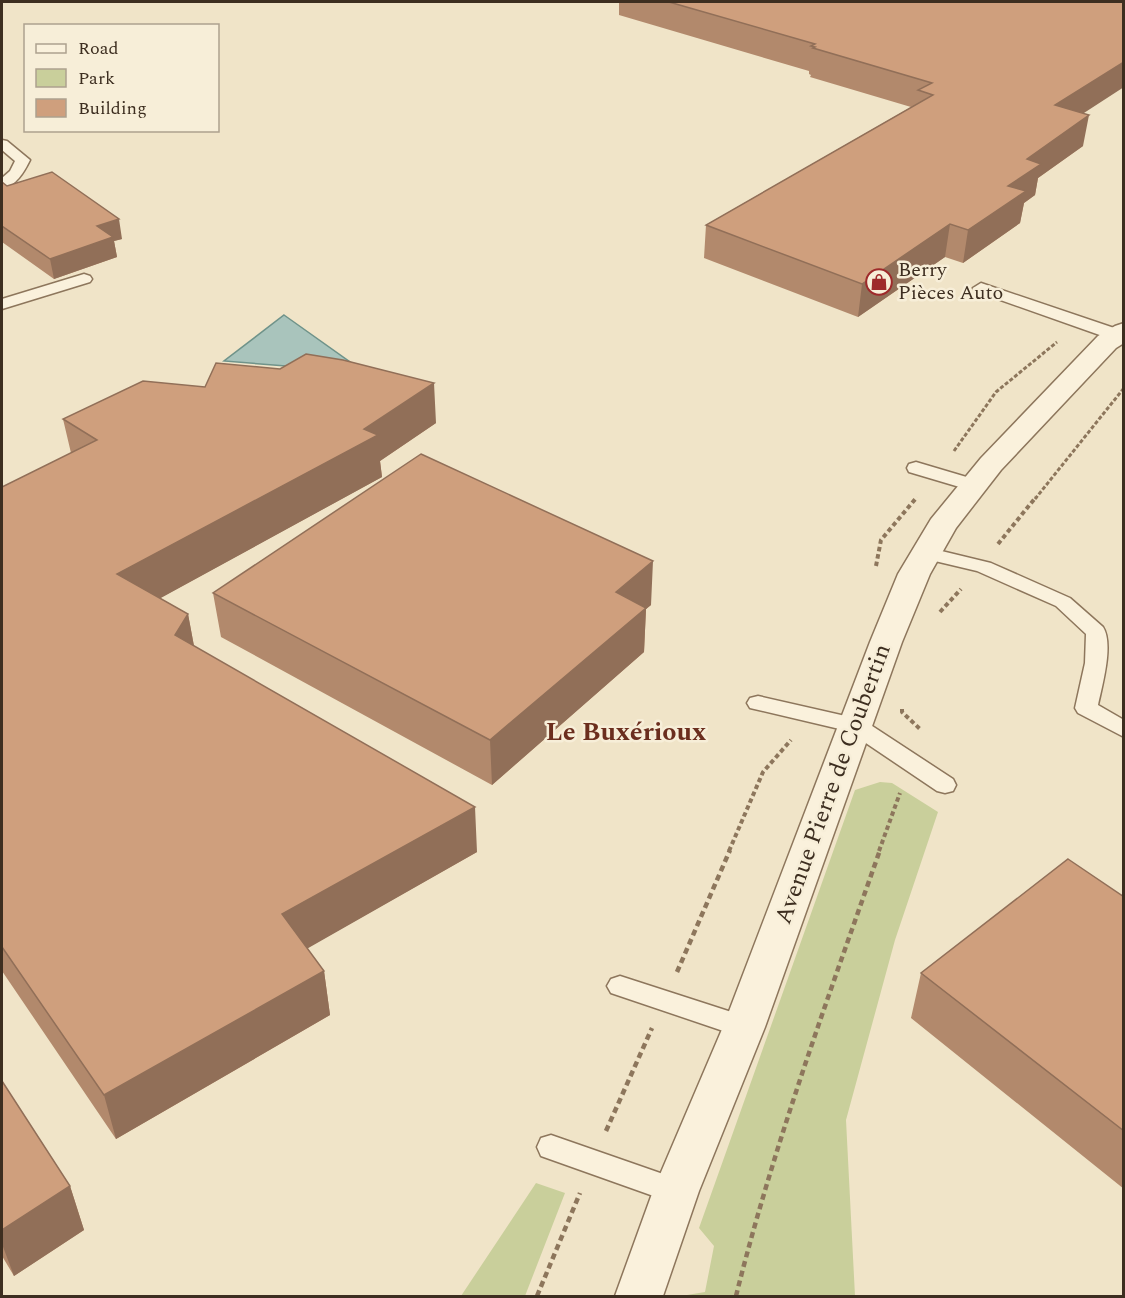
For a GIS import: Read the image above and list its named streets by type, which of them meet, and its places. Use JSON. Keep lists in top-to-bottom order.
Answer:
{
  "streets": {
    "street": ["Avenue Pierre de Coubertin"]
  },
  "districts": ["Le Buxérioux"],
  "places": {
    "shop": ["Berry Pièces Auto"]
  },
  "legend": ["Road", "Park", "Building"]
}
